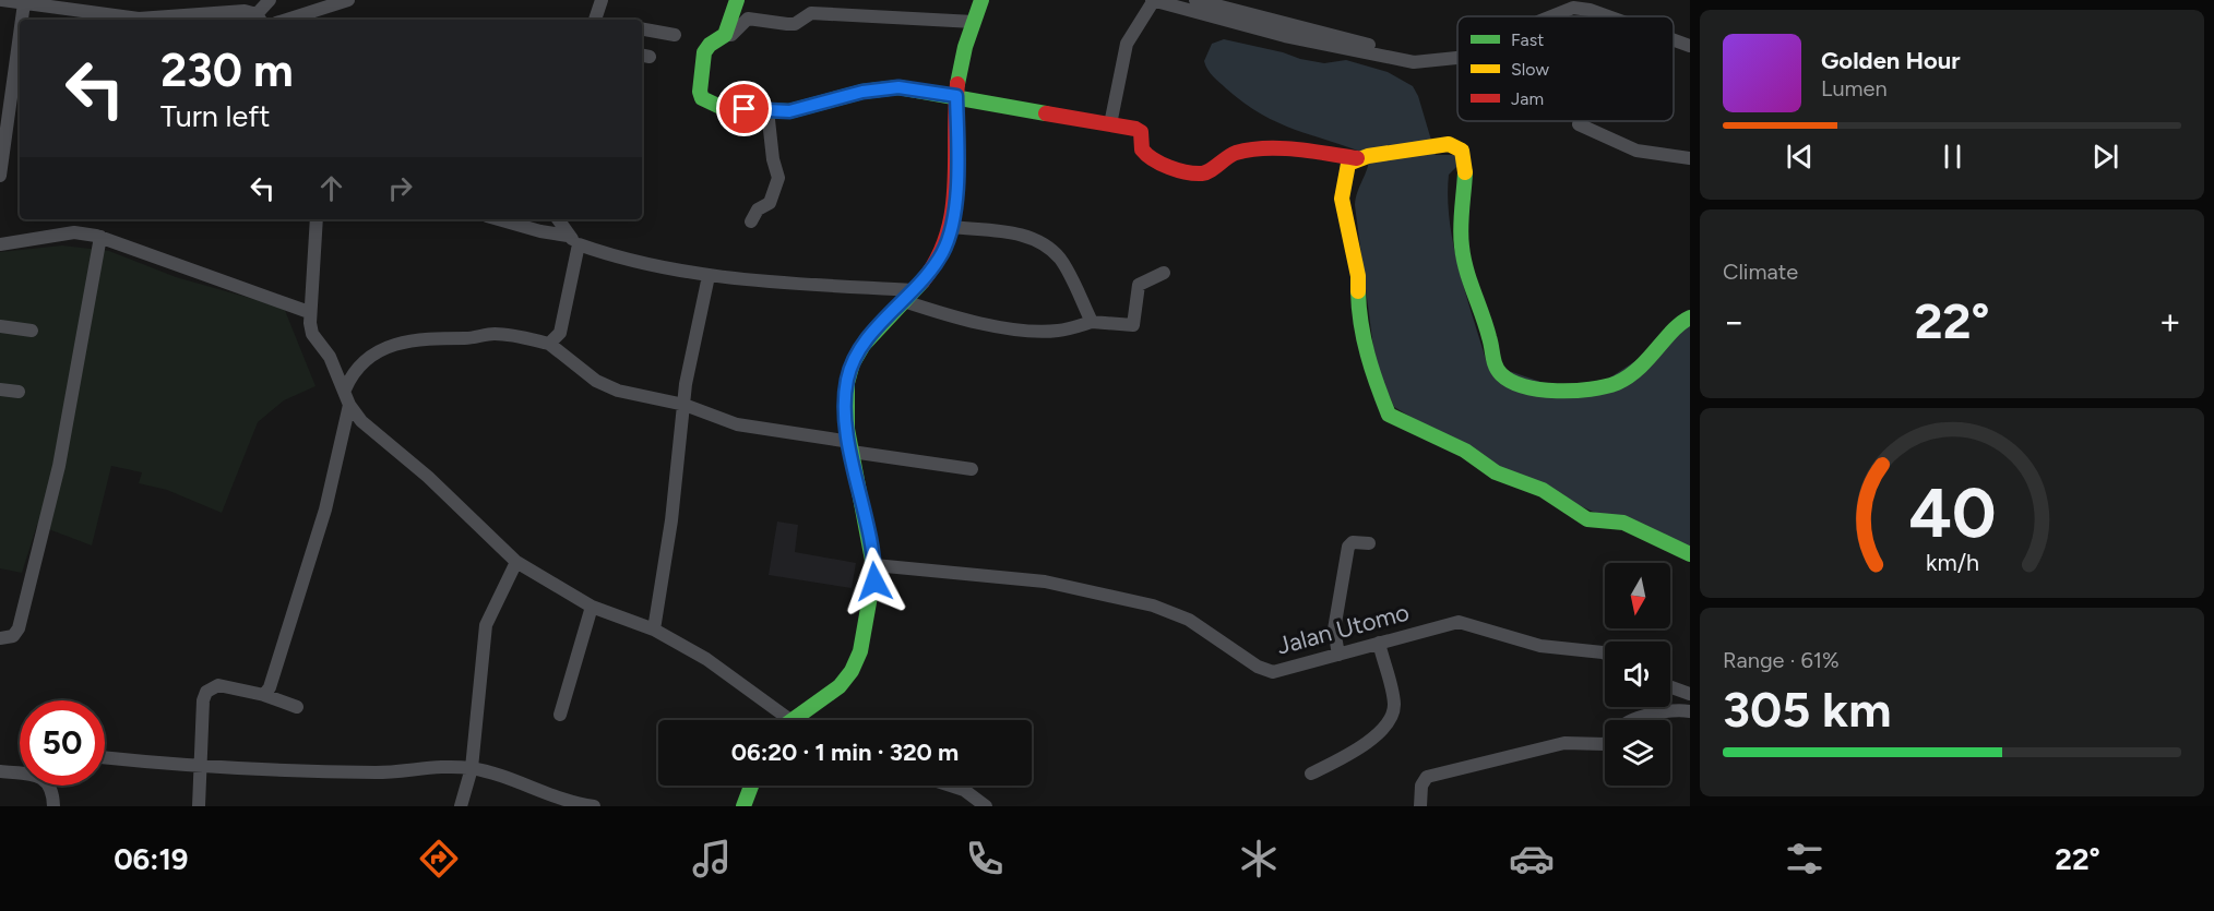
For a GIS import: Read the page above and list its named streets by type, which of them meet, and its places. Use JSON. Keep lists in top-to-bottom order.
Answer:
{
  "streets": {
    "street": ["Jalan Utomo"]
  },
  "legend": ["Fast", "Slow", "Jam"],
  "north": "bottom",
  "page": {
    "turn": ["230 m", "Turn left"],
    "song": ["Golden Hour", "Lumen"],
    "tile": [
      "Climate",
      ["Range · 61%", "305 km"]
    ],
    "heat": ["−", "22°", "+"],
    "limit": "50",
    "trip": "06:20 · 1 min · 320 m",
    "tabs": ["06:19", "22°"],
    "gauge": ["40", "km/h"]
  }
}
